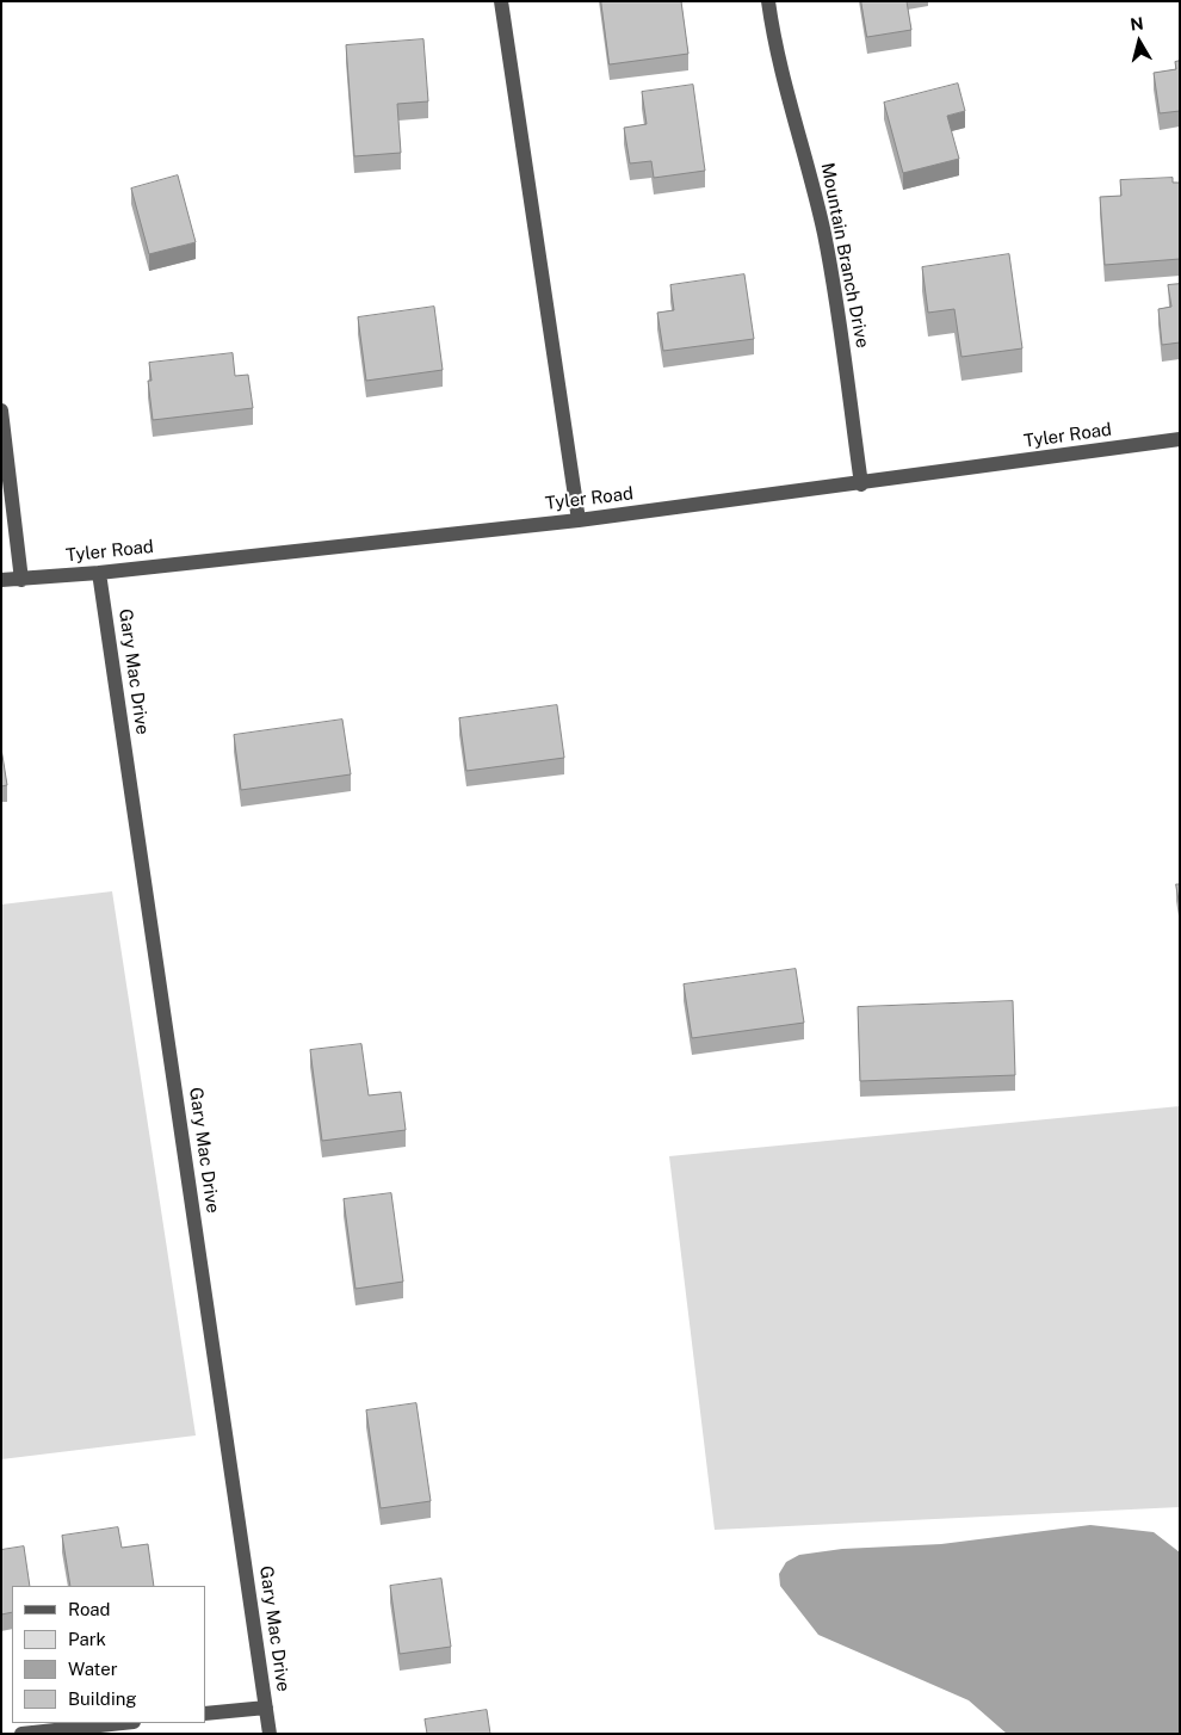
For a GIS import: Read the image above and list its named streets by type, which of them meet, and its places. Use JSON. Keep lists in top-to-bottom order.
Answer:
{
  "streets": {
    "street": ["Mountain Branch Drive", "Tyler Road", "Gary Mac Drive"]
  },
  "crossings": [
    ["Mountain Branch Drive", "Tyler Road"],
    ["Tyler Road", "Gary Mac Drive"]
  ],
  "legend": [
    "Road",
    "Park",
    "Water",
    "Building"
  ],
  "north": "top"
}
